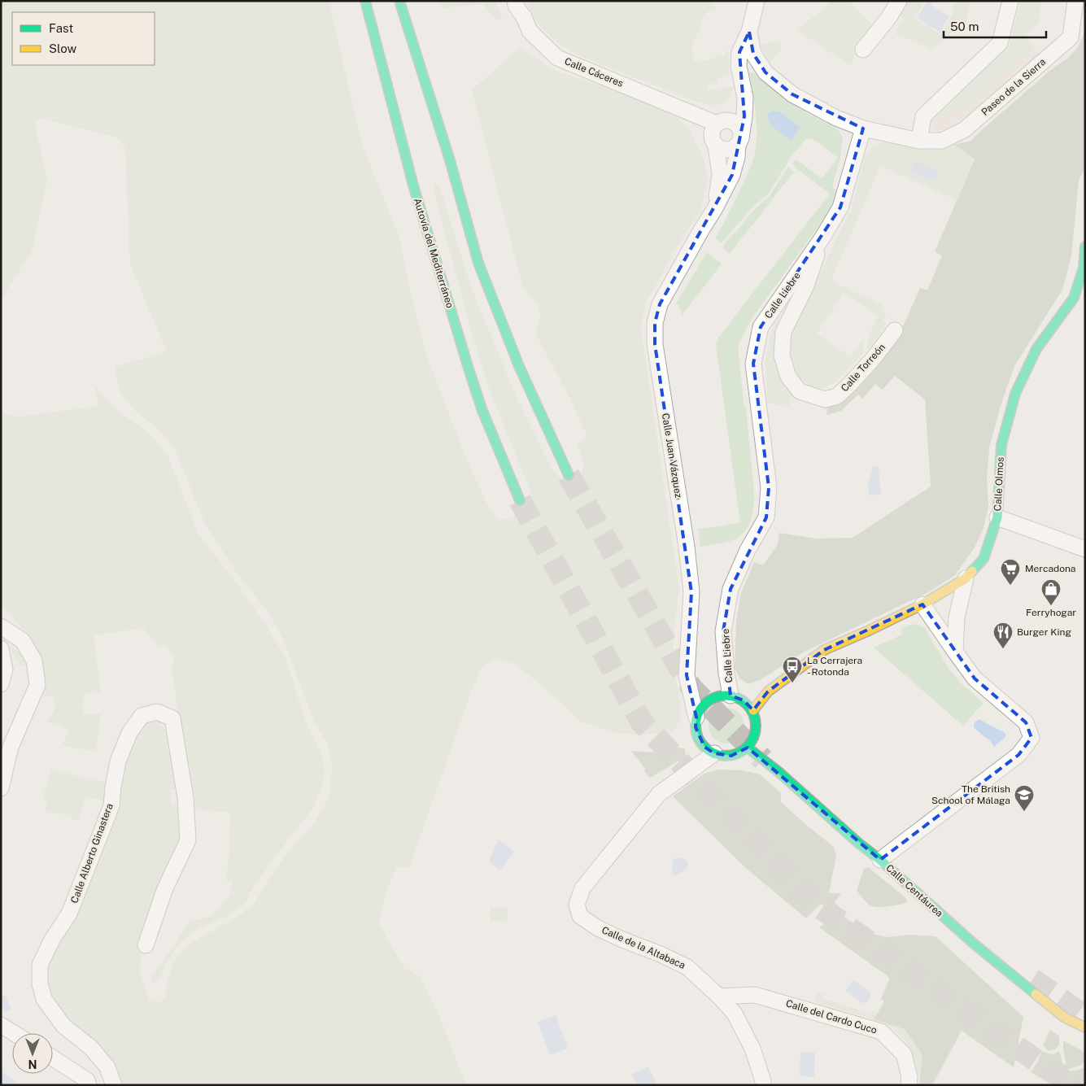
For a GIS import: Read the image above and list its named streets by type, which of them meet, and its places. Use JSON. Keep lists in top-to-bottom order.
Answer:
{
  "streets": {
    "main road": ["Autovía del Mediterráneo", "Calle Olmos", "Calle Centáurea"],
    "street": [
      "Calle Cáceres",
      "Paseo de la Sierra",
      "Calle Liebre",
      "Calle Torreón",
      "Calle Juan Vázquez",
      "Calle Alberto Ginastera",
      "Calle de la Altabaca",
      "Calle del Cardo Cuco"
    ]
  },
  "crossings": [
    ["Calle Cáceres", "Calle Juan Vázquez"],
    ["Paseo de la Sierra", "Calle Liebre"],
    ["Calle Liebre", "Calle Torreón"],
    ["Calle Liebre", "Calle Juan Vázquez"],
    ["Calle Liebre", "Calle Olmos"],
    ["Calle Liebre", "Calle Centáurea"],
    ["Calle Liebre", "Calle de la Altabaca"],
    ["Calle Juan Vázquez", "Calle Olmos"],
    ["Calle Juan Vázquez", "Calle Centáurea"],
    ["Calle Juan Vázquez", "Calle de la Altabaca"],
    ["Calle Olmos", "Calle Centáurea"],
    ["Calle Olmos", "Calle de la Altabaca"],
    ["Calle Centáurea", "Calle de la Altabaca"],
    ["Calle de la Altabaca", "Calle del Cardo Cuco"]
  ],
  "places": {
    "supermarket": ["Mercadona"],
    "shop": ["Ferryhogar"],
    "restaurant": ["Burger King"],
    "bus stop": ["La Cerrajera - Rotonda"],
    "school or university": ["The British School of Málaga"]
  },
  "legend": ["Fast", "Slow"],
  "scale_bar": "50 m",
  "north": "bottom"
}
